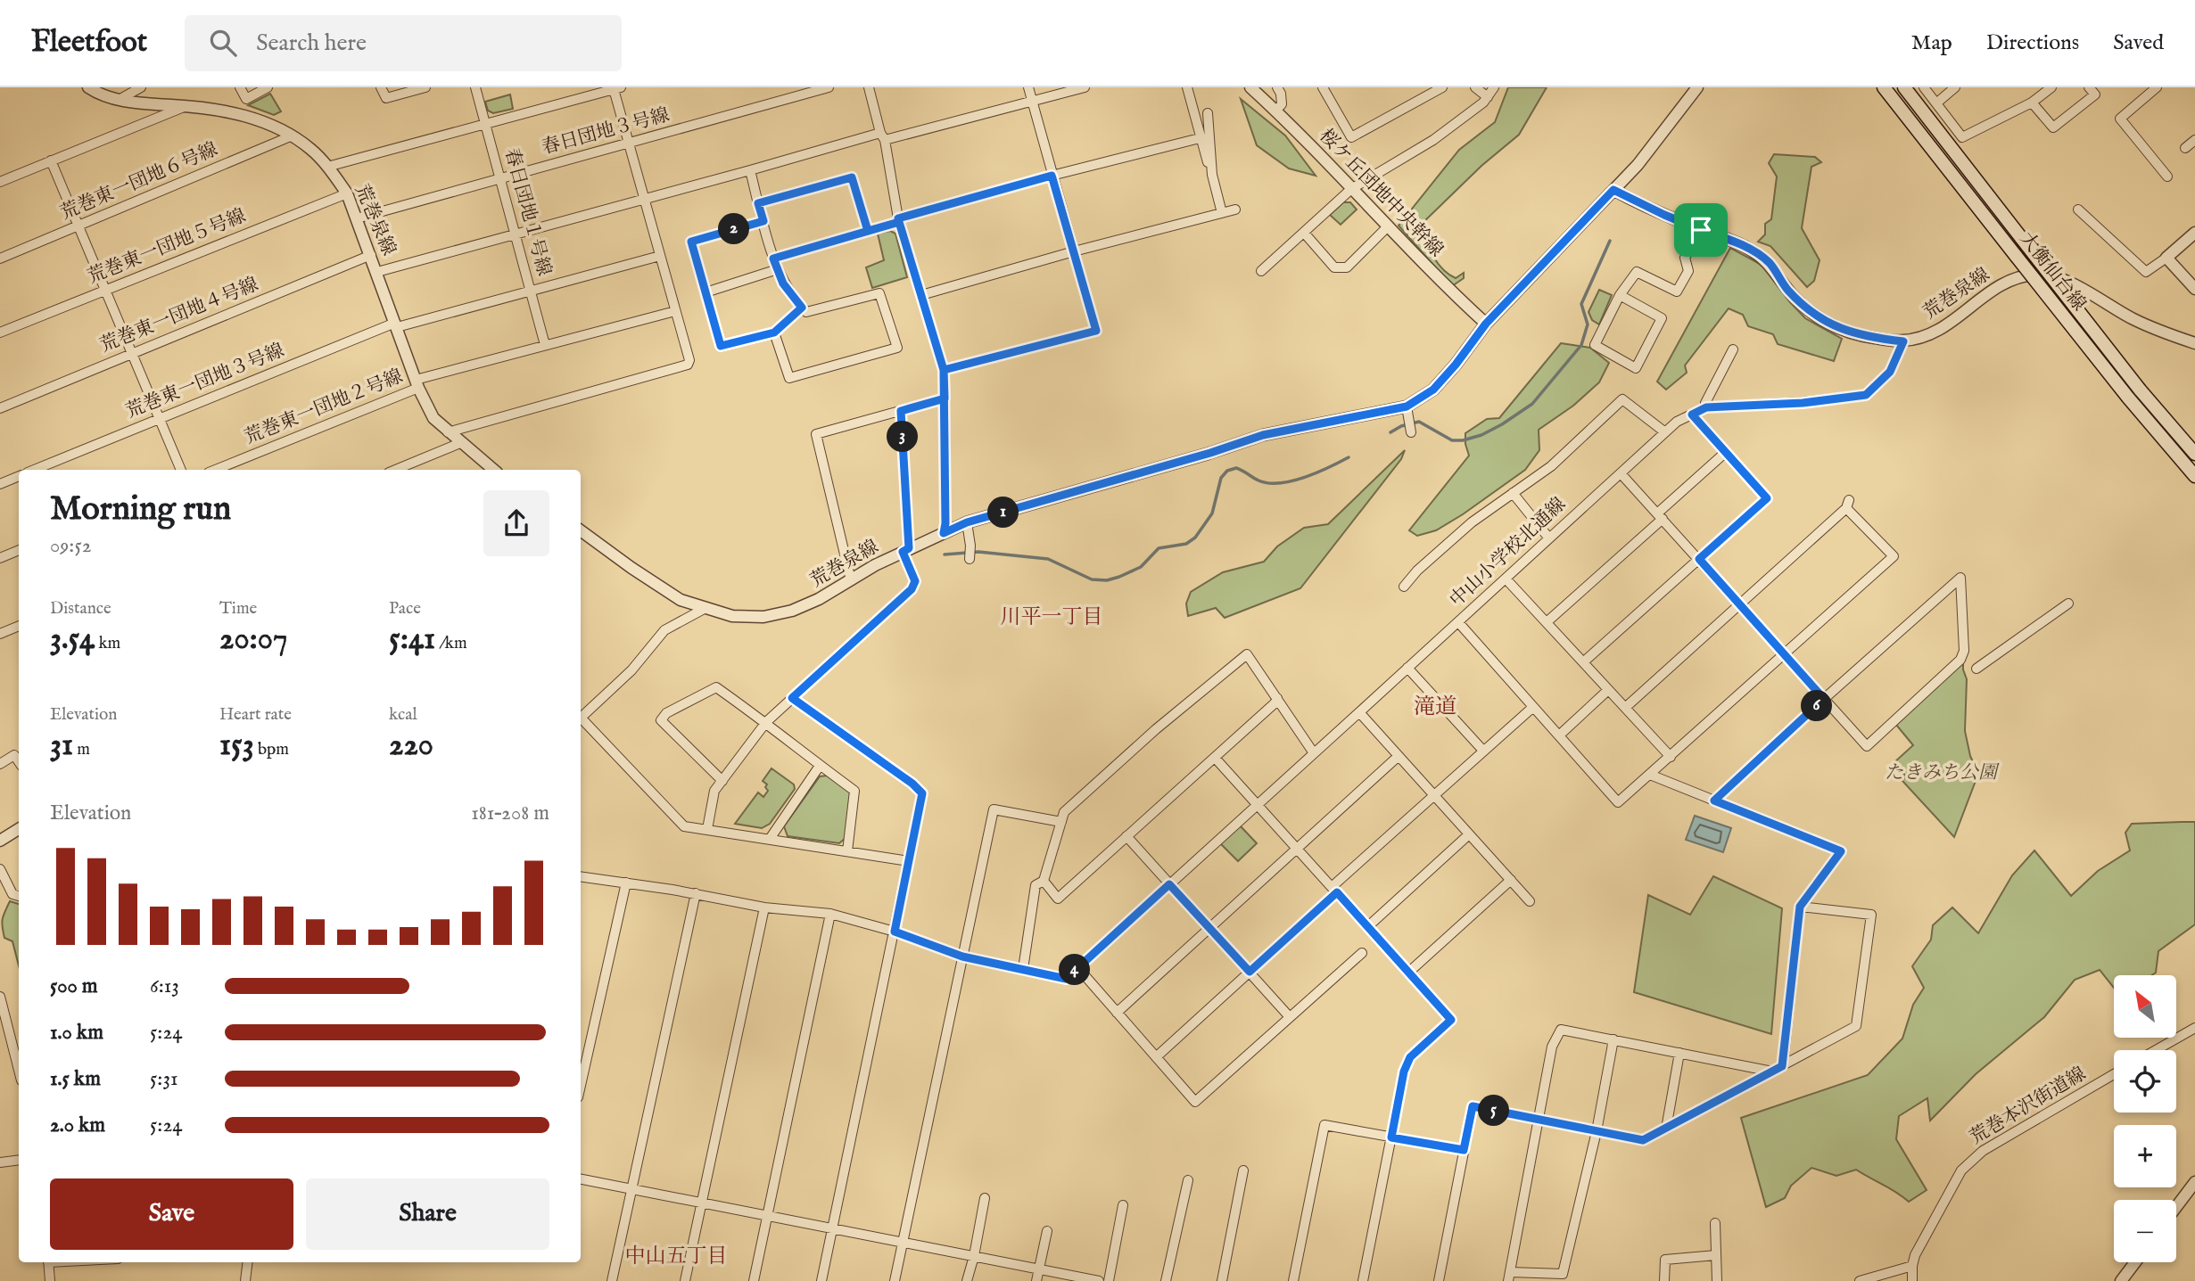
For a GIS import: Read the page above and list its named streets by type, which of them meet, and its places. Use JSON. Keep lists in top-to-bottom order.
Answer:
{
  "streets": {
    "main road": ["大衡仙台線"],
    "street": [
      "春日団地３号線",
      "荒巻東一団地６号線",
      "桜ケ丘団地中央幹線",
      "春日団地１号線",
      "荒巻泉線",
      "荒巻東一団地５号線",
      "荒巻東一団地４号線",
      "荒巻東一団地３号線",
      "荒巻東一団地２号線",
      "中山小学校北通線",
      "荒巻本沢街道線"
    ]
  },
  "crossings": [
    ["春日団地３号線", "春日団地１号線"],
    ["春日団地３号線", "荒巻泉線"],
    ["荒巻東一団地６号線", "荒巻泉線"],
    ["桜ケ丘団地中央幹線", "荒巻泉線"],
    ["春日団地１号線", "荒巻東一団地３号線"],
    ["春日団地１号線", "荒巻東一団地２号線"],
    ["荒巻泉線", "荒巻東一団地５号線"],
    ["荒巻泉線", "荒巻東一団地４号線"],
    ["荒巻泉線", "荒巻東一団地３号線"],
    ["荒巻泉線", "荒巻東一団地２号線"],
    ["荒巻泉線", "中山小学校北通線"]
  ],
  "districts": ["川平一丁目", "滝道", "中山五丁目"],
  "parks": ["たきみち公園"],
  "north": "top left",
  "page": {
    "header": "Fleetfoot",
    "search": "Search here",
    "nav": ["Map", "Directions", "Saved"],
    "pins": [
      "2",
      "3",
      "1",
      "6",
      "4",
      "5"
    ],
    "heading": ["Morning run", "09:52"],
    "stats": [
      ["Distance", "3.54 km"],
      ["Time", "20:07"],
      ["Pace", "5:41 /km"],
      ["Elevation", "31 m"],
      ["Heart rate", "153 bpm"],
      ["kcal", "220"]
    ],
    "chart": ["Elevation", "181–208 m"],
    "list": [
      {
        "name": "500 m",
        "note": "6:13"
      },
      {
        "name": "1.0 km",
        "note": "5:24"
      },
      {
        "name": "1.5 km",
        "note": "5:31"
      },
      {
        "name": "2.0 km",
        "note": "5:24"
      }
    ],
    "map_buttons": ["+", "−"],
    "buttons": ["Save", "Share"]
  }
}
